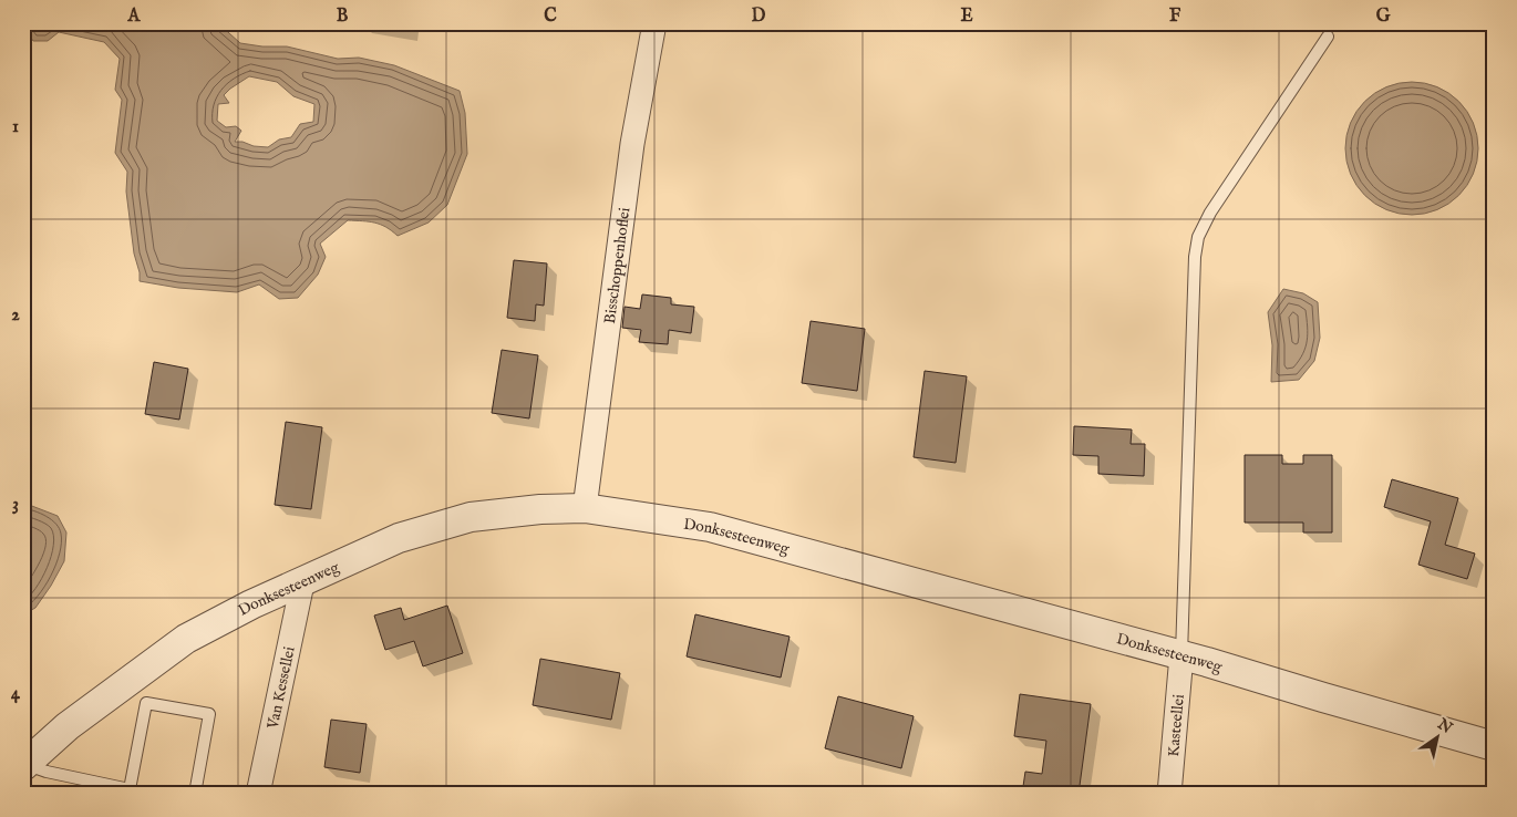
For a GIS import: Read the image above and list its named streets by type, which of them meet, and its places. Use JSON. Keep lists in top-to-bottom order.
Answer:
{
  "streets": {
    "street": [
      "Bisschoppenhoflei",
      "Donksesteenweg",
      "Van Kessellei",
      "Kasteellei"
    ]
  },
  "crossings": [
    ["Bisschoppenhoflei", "Donksesteenweg"],
    ["Donksesteenweg", "Van Kessellei"],
    ["Donksesteenweg", "Kasteellei"]
  ],
  "north": "top right",
  "grid": {
    "columns": [
      "A",
      "B",
      "C",
      "D",
      "E",
      "F",
      "G"
    ],
    "rows": [
      "1",
      "2",
      "3",
      "4"
    ]
  }
}
